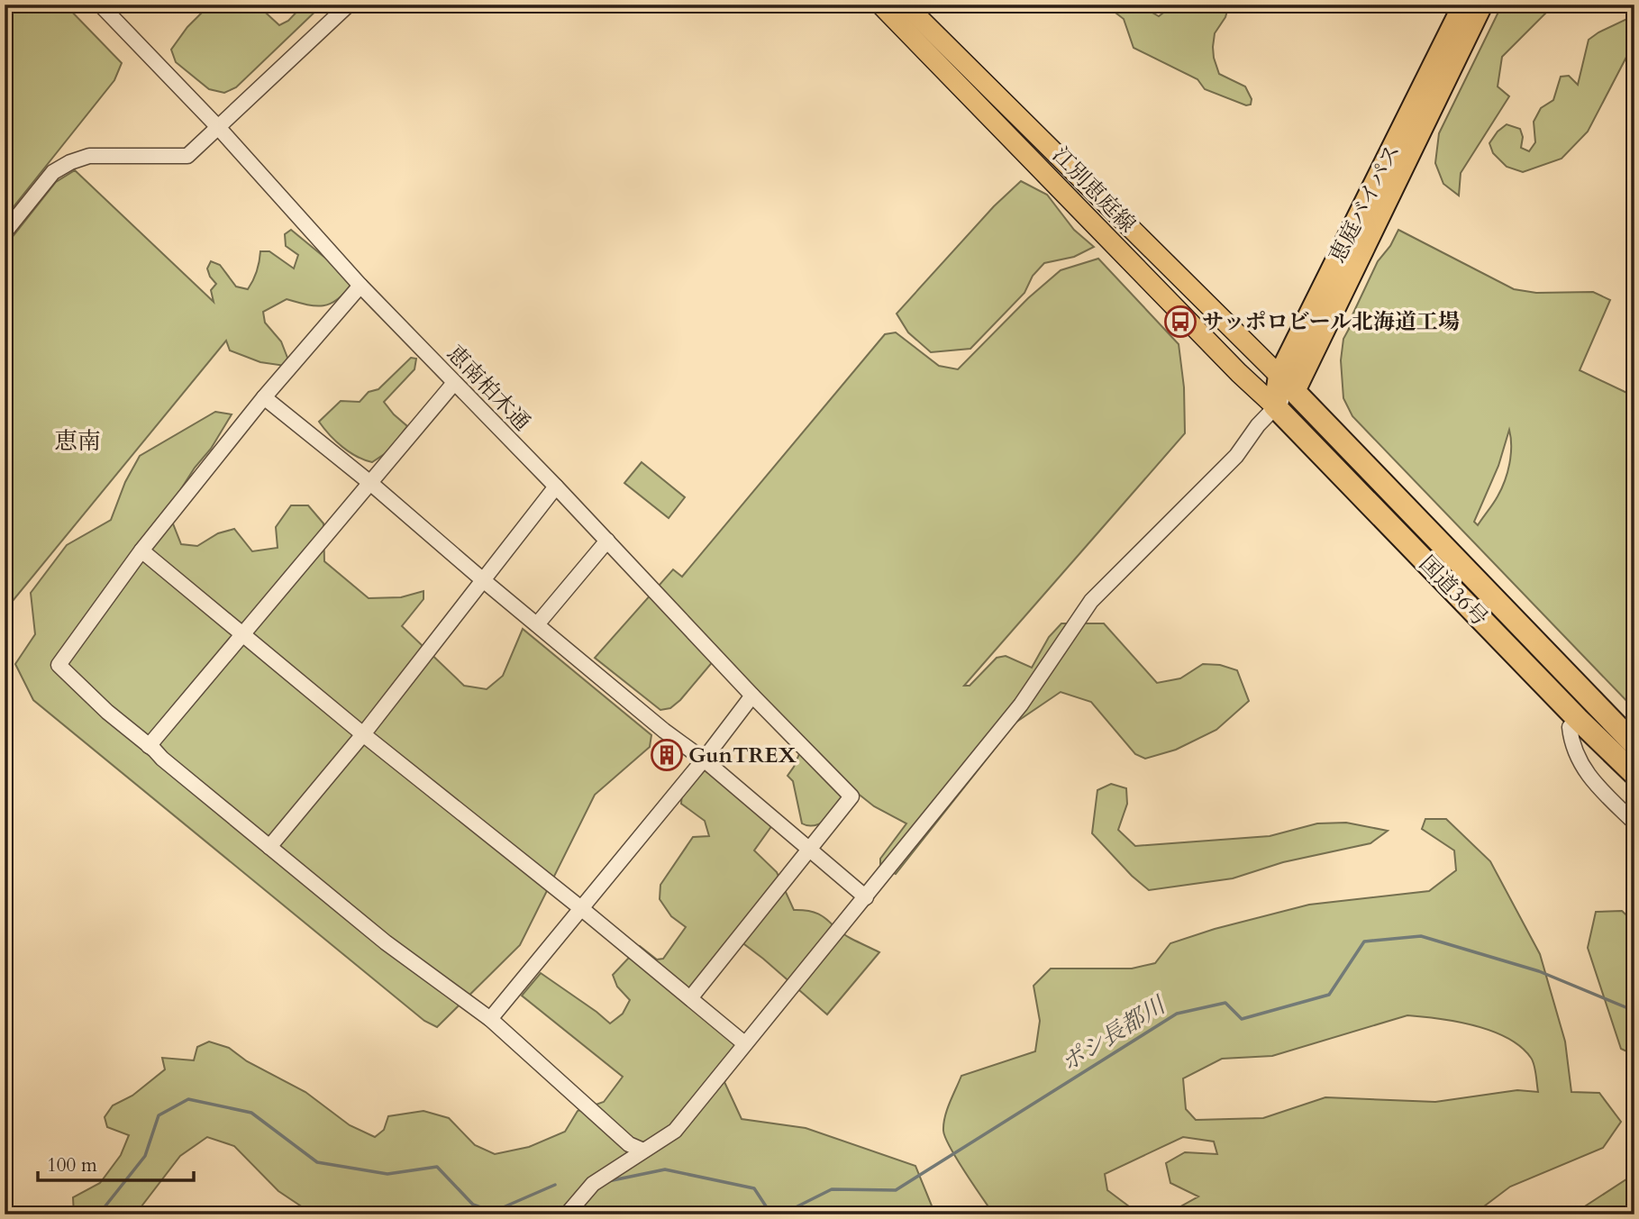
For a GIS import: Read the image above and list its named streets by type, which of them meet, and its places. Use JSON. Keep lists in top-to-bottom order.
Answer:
{
  "streets": {
    "highway": ["恵庭バイパス", "国道36号"],
    "main road": ["江別恵庭線"],
    "street": ["恵南柏木通"]
  },
  "crossings": [
    ["江別恵庭線", "恵庭バイパス"],
    ["江別恵庭線", "国道36号"],
    ["恵庭バイパス", "国道36号"]
  ],
  "districts": ["恵南"],
  "water": ["ポシ長都川"],
  "places": {
    "bus stop": ["サッポロビール北海道工場"],
    "building": ["GunTREX"]
  },
  "scale_bar": "100 m"
}
